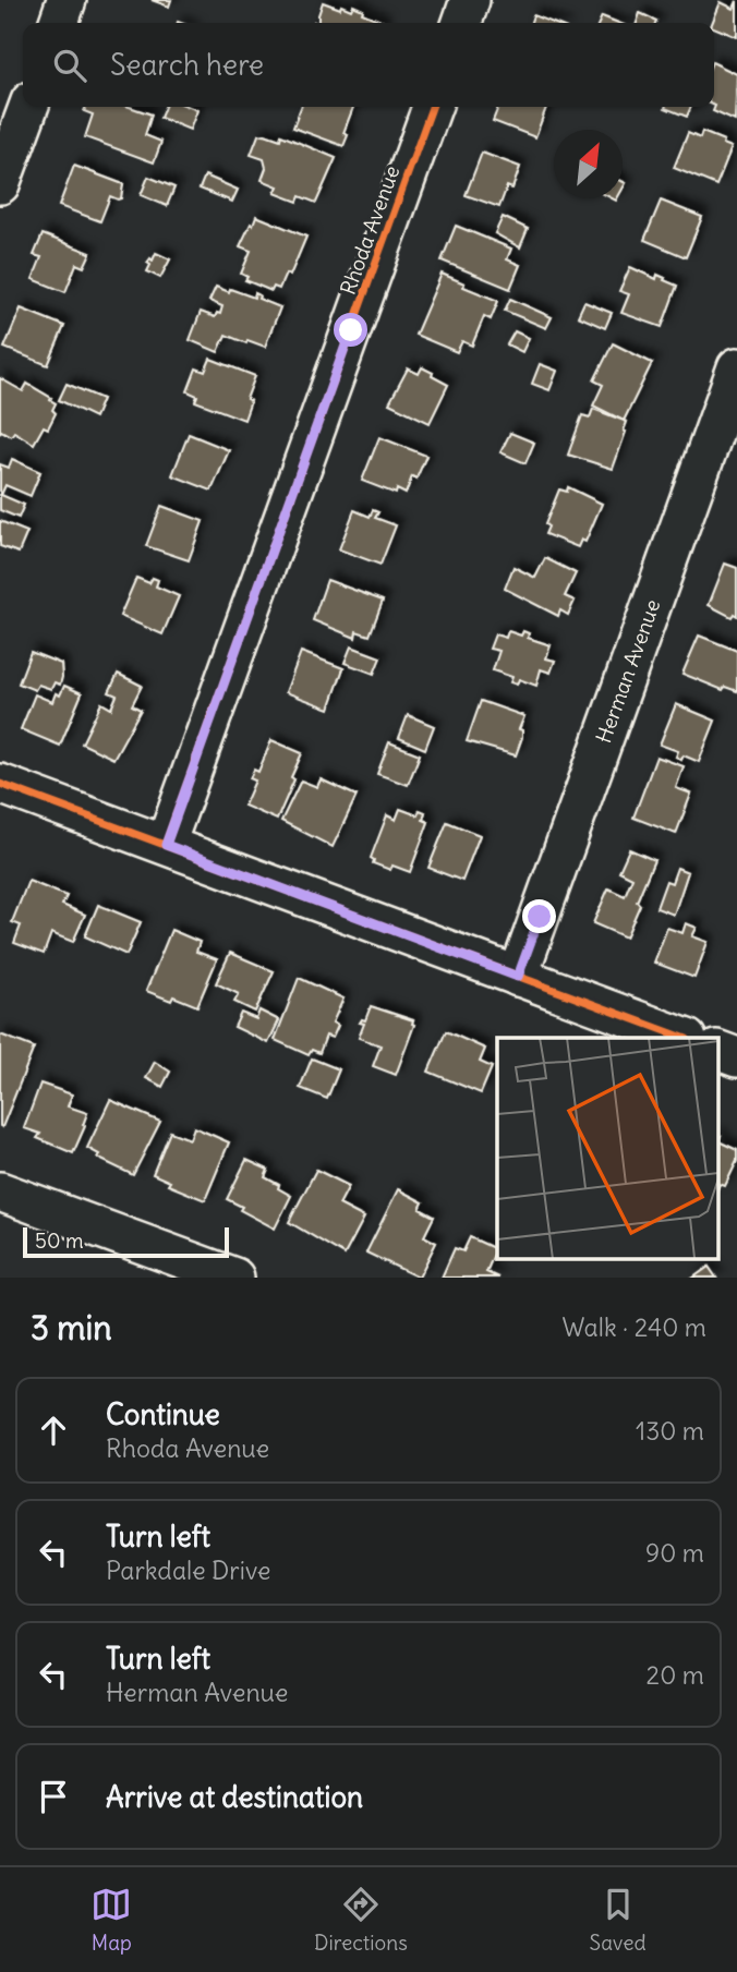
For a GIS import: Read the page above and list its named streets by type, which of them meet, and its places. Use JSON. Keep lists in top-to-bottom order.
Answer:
{
  "streets": {
    "street": ["Rhoda Avenue", "Herman Avenue"]
  },
  "scale_bar": "50 m",
  "north": "top right",
  "page": {
    "search": "Search here",
    "scale": "50 m",
    "heading": ["3 min", "Walk · 240 m"],
    "list": [
      ["Continue", "Rhoda Avenue", "130 m"],
      ["Turn left", "Parkdale Drive", "90 m"],
      ["Turn left", "Herman Avenue", "20 m"],
      "Arrive at destination"
    ],
    "nav": ["Map", "Directions", "Saved"]
  }
}
